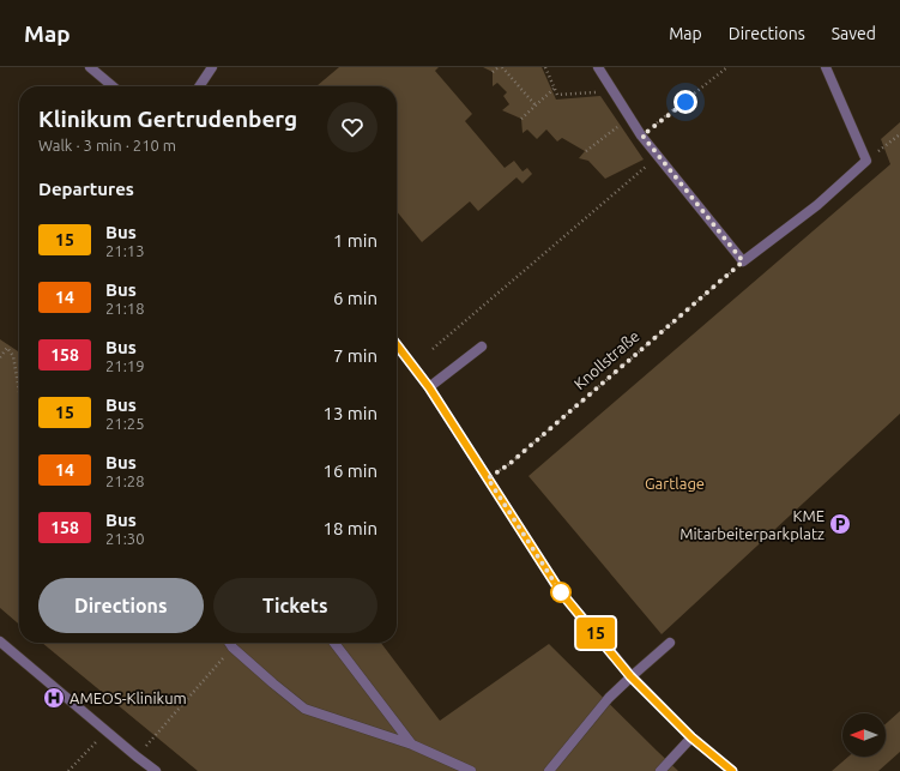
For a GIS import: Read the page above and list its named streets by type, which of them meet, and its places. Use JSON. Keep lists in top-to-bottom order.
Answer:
{
  "streets": {
    "path": ["Knollstraße"]
  },
  "parks": ["Gartlage"],
  "places": {
    "parking": ["KME Mitarbeiterparkplatz"],
    "hospital": ["AMEOS-Klinikum"]
  },
  "lines": ["bus line 15"],
  "north": "left",
  "page": {
    "header": "Map",
    "nav": ["Map", "Directions", "Saved"],
    "on_map": "15",
    "heading": [
      ["Klinikum Gertrudenberg", "Walk · 3 min · 210 m"],
      "Departures"
    ],
    "list": [
      {
        "mark": "15",
        "name": "Bus",
        "note": "21:13",
        "value": "1 min"
      },
      {
        "mark": "14",
        "name": "Bus",
        "note": "21:18",
        "value": "6 min"
      },
      {
        "mark": "158",
        "name": "Bus",
        "note": "21:19",
        "value": "7 min"
      },
      {
        "mark": "15",
        "name": "Bus",
        "note": "21:25",
        "value": "13 min"
      },
      {
        "mark": "14",
        "name": "Bus",
        "note": "21:28",
        "value": "16 min"
      },
      {
        "mark": "158",
        "name": "Bus",
        "note": "21:30",
        "value": "18 min"
      }
    ],
    "buttons": ["Directions", "Tickets"]
  }
}
